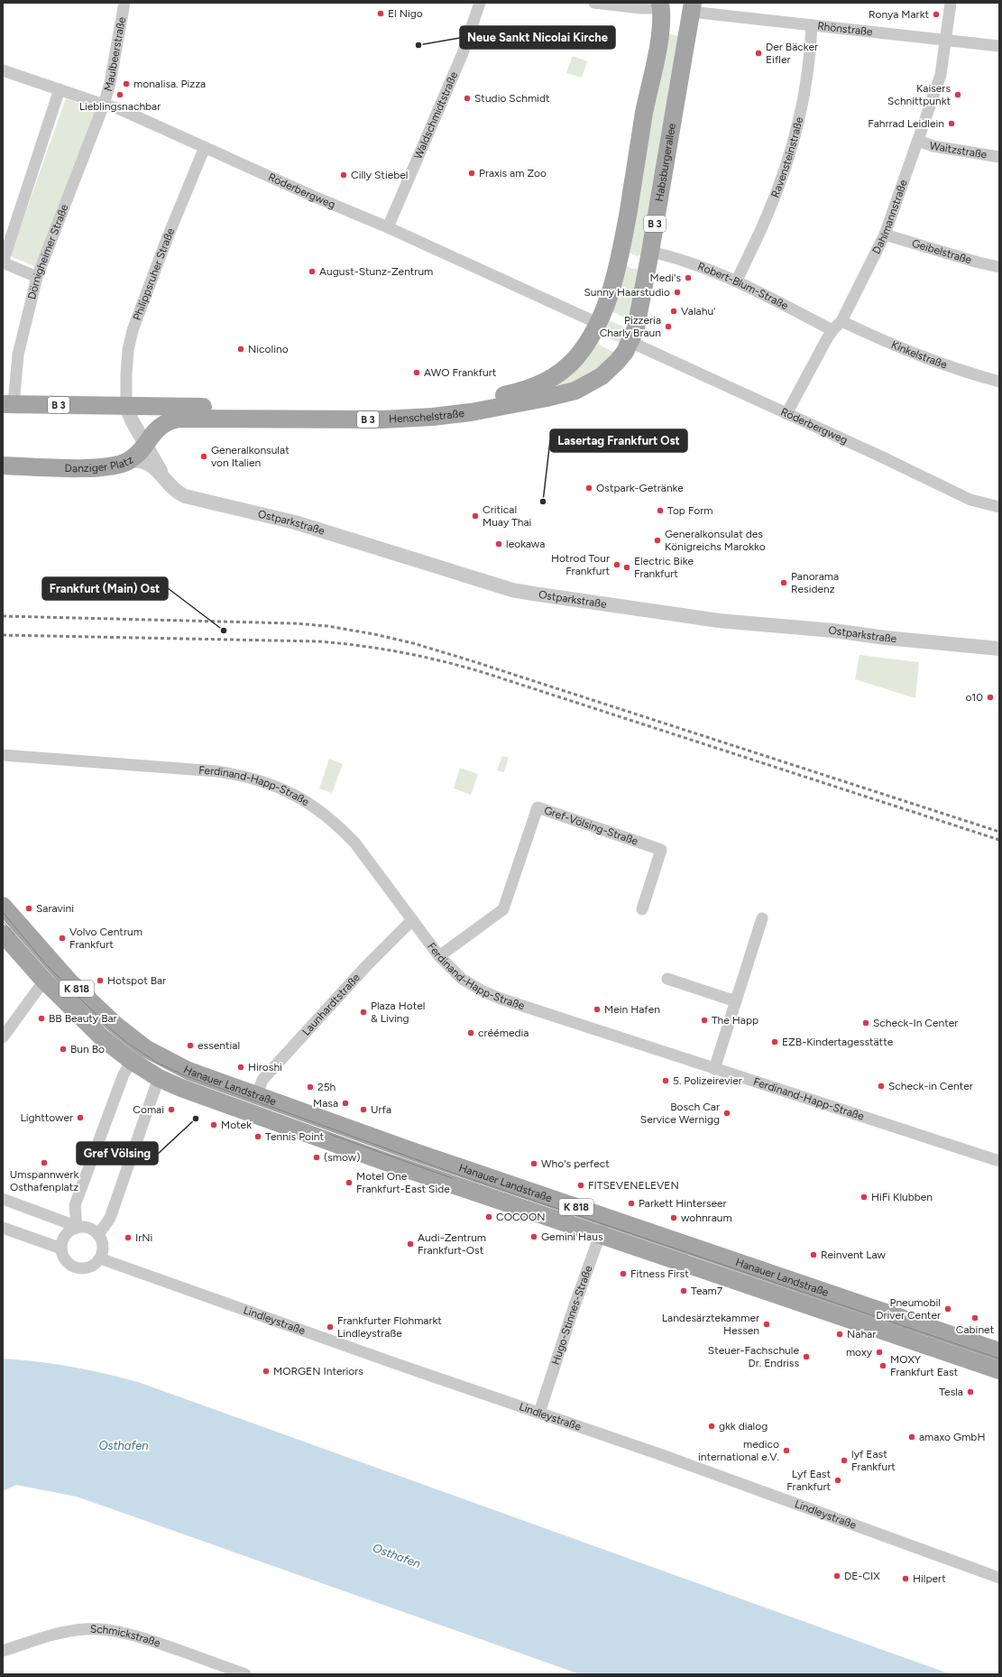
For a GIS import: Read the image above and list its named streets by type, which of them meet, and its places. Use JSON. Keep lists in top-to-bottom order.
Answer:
{
  "streets": {
    "main road": [
      "Habsburgerallee",
      "B 3",
      "Henschelstraße",
      "Danziger Platz",
      "K 818",
      "Hanauer Landstraße"
    ],
    "street": [
      "Rhönstraße",
      "Maulbeerstraße",
      "Waldschmidtstraße",
      "Waitzstraße",
      "Ravensteinstraße",
      "Röderbergweg",
      "Dahlmannstraße",
      "Dörnigheimer Straße",
      "Geibelstraße",
      "Philippsruher Straße",
      "Robert-Blum-Straße",
      "Kinkelstraße",
      "Ostparkstraße",
      "Ferdinand-Happ-Straße",
      "Gref-Völsing-Straße",
      "Launhardtstraße",
      "Hugo-Stinnes-Straße",
      "Lindleystraße",
      "Schmickstraße"
    ]
  },
  "crossings": [
    ["Rhönstraße", "Ravensteinstraße"],
    ["Rhönstraße", "Habsburgerallee"],
    ["Rhönstraße", "Dahlmannstraße"],
    ["Maulbeerstraße", "Röderbergweg"],
    ["Maulbeerstraße", "Dörnigheimer Straße"],
    ["Waldschmidtstraße", "Röderbergweg"],
    ["Waitzstraße", "Dahlmannstraße"],
    ["Ravensteinstraße", "Robert-Blum-Straße"],
    ["Habsburgerallee", "Röderbergweg"],
    ["Habsburgerallee", "Robert-Blum-Straße"],
    ["Habsburgerallee", "Henschelstraße"],
    ["Röderbergweg", "Dahlmannstraße"],
    ["Röderbergweg", "B 3"],
    ["Röderbergweg", "Dörnigheimer Straße"],
    ["Röderbergweg", "Philippsruher Straße"],
    ["Röderbergweg", "Henschelstraße"],
    ["Dahlmannstraße", "Geibelstraße"],
    ["Dahlmannstraße", "Robert-Blum-Straße"],
    ["Dahlmannstraße", "Kinkelstraße"],
    ["B 3", "Dörnigheimer Straße"],
    ["B 3", "Philippsruher Straße"],
    ["B 3", "Henschelstraße"],
    ["B 3", "Danziger Platz"],
    ["Philippsruher Straße", "Henschelstraße"],
    ["Philippsruher Straße", "Danziger Platz"],
    ["Henschelstraße", "Danziger Platz"],
    ["Henschelstraße", "Ostparkstraße"],
    ["Danziger Platz", "Ostparkstraße"],
    ["Ferdinand-Happ-Straße", "Gref-Völsing-Straße"],
    ["Ferdinand-Happ-Straße", "Launhardtstraße"],
    ["Launhardtstraße", "Hanauer Landstraße"],
    ["Hanauer Landstraße", "Hugo-Stinnes-Straße"],
    ["Hugo-Stinnes-Straße", "Lindleystraße"]
  ],
  "water": ["Osthafen"],
  "places": [
    "El Nigo",
    "Ronya Markt",
    "Neue Sankt Nicolai Kirche",
    "Der Bäcker Eifler",
    "monalisa. Pizza",
    "Lieblingsnachbar",
    "Kaisers Schnittpunkt",
    "Studio Schmidt",
    "Fahrrad Leidlein",
    "Praxis am Zoo",
    "Cilly Stiebel",
    "August-Stunz-Zentrum",
    "Medi's",
    "Sunny Haarstudio",
    "Valahu'",
    "Pizzeria Charly Braun",
    "Nicolino",
    "AWO Frankfurt",
    "Generalkonsulat von Italien",
    "Ostpark-Getränke",
    "Lasertag Frankfurt Ost",
    "Top Form",
    "Critical Muay Thai",
    "Generalkonsulat des Königreichs Marokko",
    "leokawa",
    "Hotrod Tour Frankfurt",
    "Electric Bike Frankfurt",
    "Panorama Residenz",
    "Frankfurt (Main) Ost",
    "o10",
    "Saravini",
    "Volvo Centrum Frankfurt",
    "Hotspot Bar",
    "Mein Hafen",
    "Plaza Hotel & Living",
    "BB Beauty Bar",
    "The Happ",
    "Scheck-In Center",
    "créémedia",
    "EZB-Kindertagesstätte",
    "essential",
    "Bun Bo",
    "Hiroshi",
    "5. Polizeirevier",
    "Scheck-in Center",
    "25h",
    "Masa",
    "Comai",
    "Urfa",
    "Bosch Car Service Wernigg",
    "Lighttower",
    "Gref Völsing",
    "Motek",
    "Tennis Point",
    "(smow)",
    "Umspannwerk Osthafenplatz",
    "Who's perfect",
    "Motel One Frankfurt-East Side",
    "FITSEVENELEVEN",
    "HiFi Klubben",
    "Parkett Hinterseer",
    "COCOON",
    "wohnraum",
    "Gemini Haus",
    "IrNi",
    "Audi-Zentrum Frankfurt-Ost",
    "Reinvent Law",
    "Fitness First",
    "Team7",
    "Pneumobil Driver Center",
    "Cabinet",
    "Landesärztekammer Hessen",
    "Frankfurter Flohmarkt Lindleystraße",
    "Nahar",
    "moxy",
    "Steuer-Fachschule Dr. Endriss",
    "MOXY Frankfurt East",
    "MORGEN Interiors",
    "Tesla",
    "gkk dialog",
    "amaxo GmbH",
    "medico international e.V.",
    "lyf East Frankfurt",
    "Lyf East Frankfurt",
    "DE-CIX",
    "Hilpert"
  ]
}
